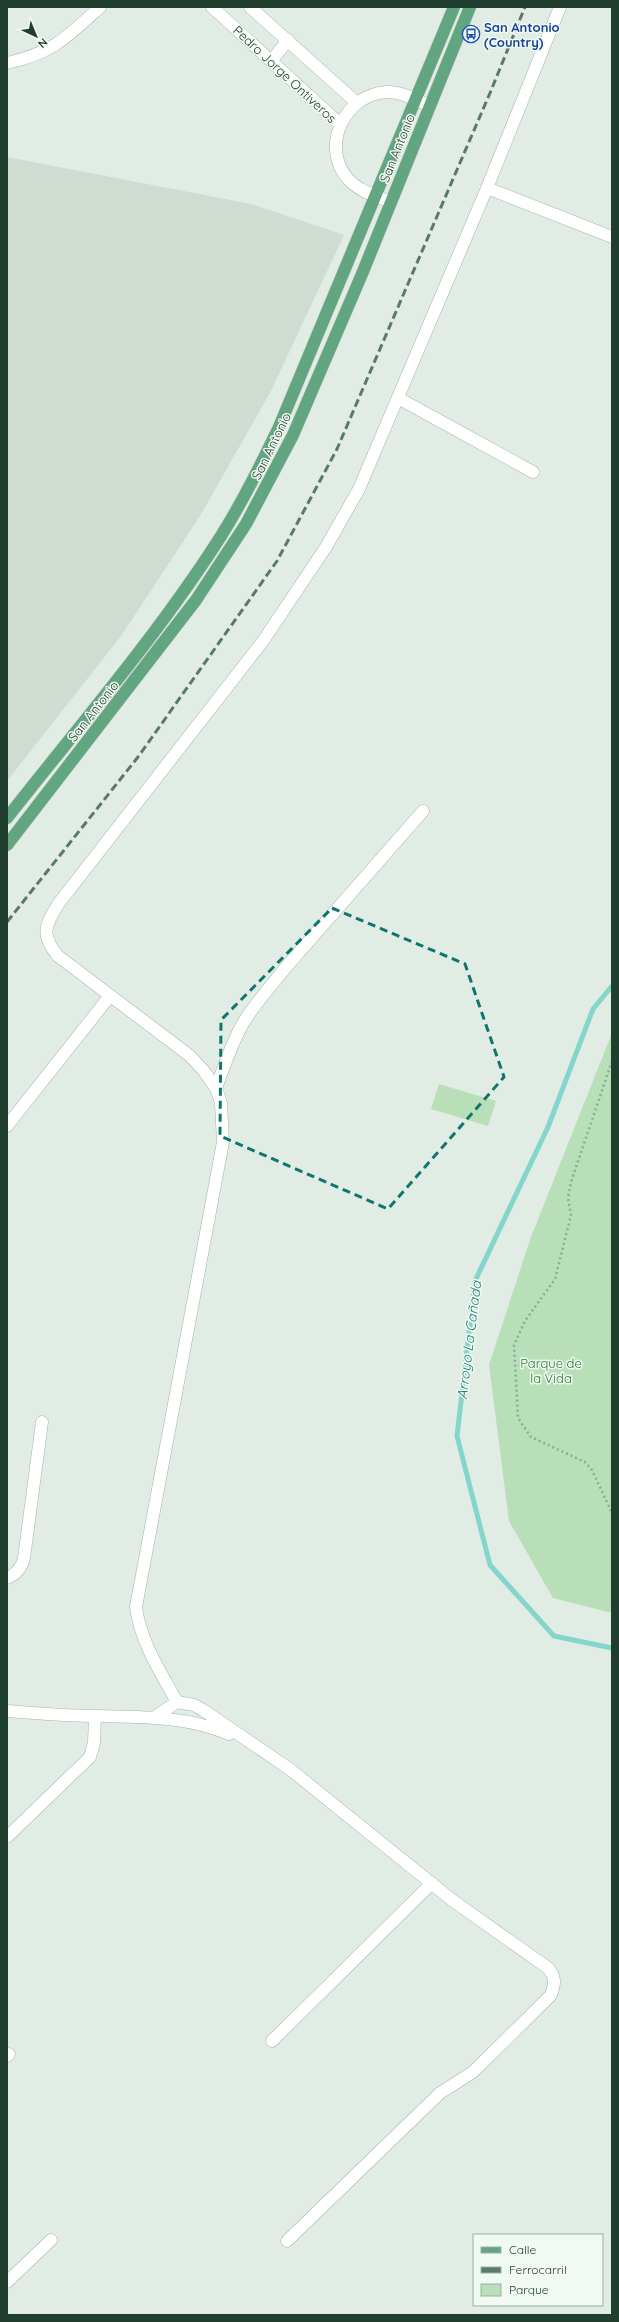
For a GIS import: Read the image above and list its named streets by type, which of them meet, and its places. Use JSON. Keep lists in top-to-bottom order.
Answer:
{
  "streets": {
    "main road": ["San Antonio"],
    "street": ["Pedro Jorge Ontiveros"]
  },
  "water": ["Arroyo La Cañada"],
  "parks": ["Parque de la Vida"],
  "places": {
    "bus stop": ["San Antonio (Country)"]
  },
  "legend": ["Calle", "Ferrocarril", "Parque"],
  "north": "bottom right"
}
